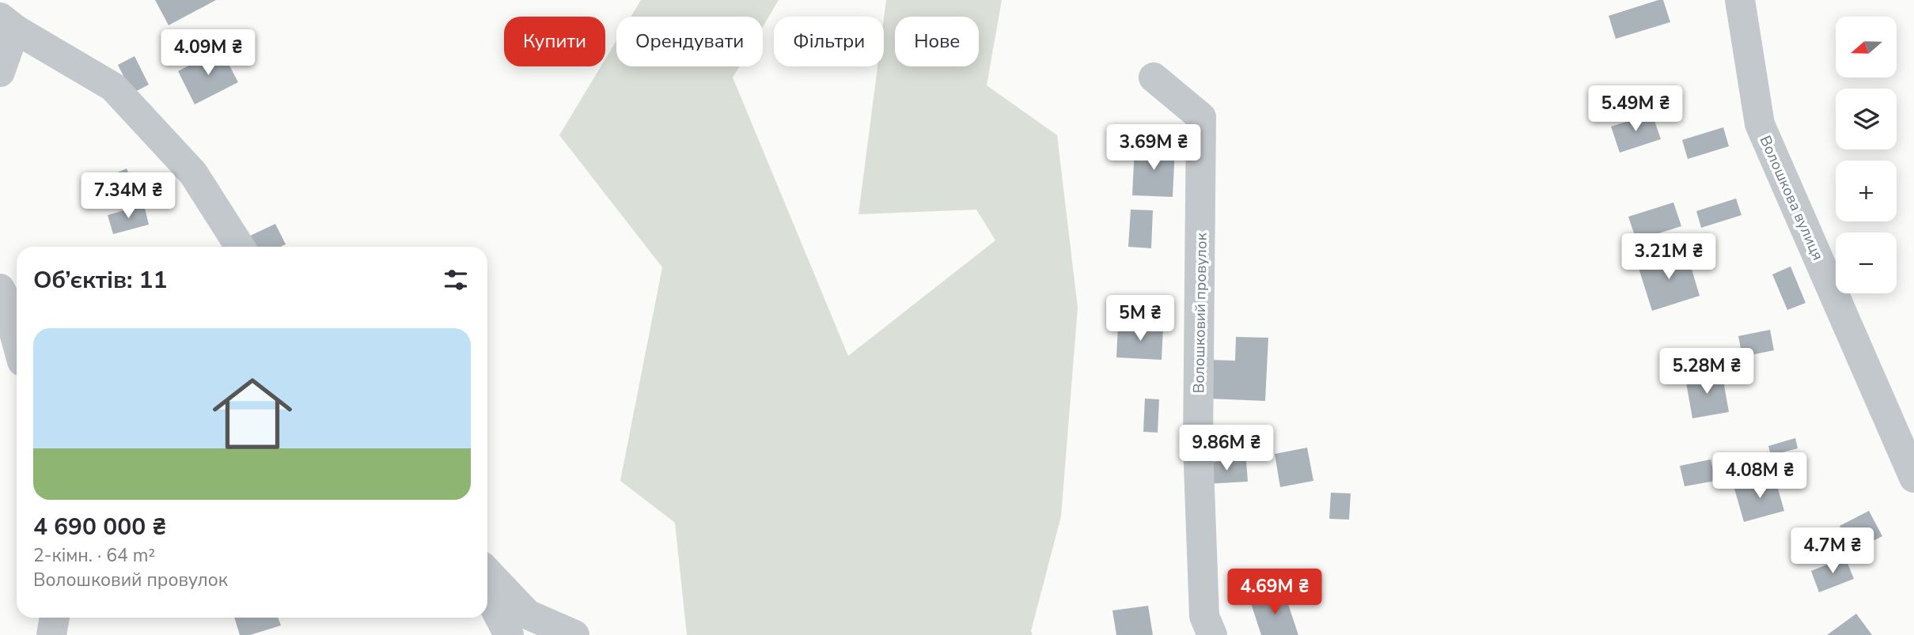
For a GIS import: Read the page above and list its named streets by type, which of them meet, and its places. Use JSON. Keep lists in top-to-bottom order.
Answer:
{
  "streets": {
    "street": ["Волошкова вулиця", "Волошковий провулок"]
  },
  "north": "left",
  "page": {
    "map_buttons": ["+", "−"],
    "chip": [
      "Купити",
      "Орендувати",
      "Фільтри",
      "Нове"
    ],
    "price": [
      "4.09M ₴",
      "5.49M ₴",
      "3.69M ₴",
      "7.34M ₴",
      "3.21M ₴",
      "5M ₴",
      "5.28M ₴",
      "9.86M ₴",
      "4.08M ₴",
      "4.7M ₴",
      "4.69M ₴"
    ],
    "heading": "Об’єктів: 11",
    "list": [
      {
        "name": "4 690 000 ₴",
        "note": "2-кімн. · 64 m² · Волошковий провулок"
      }
    ]
  }
}
